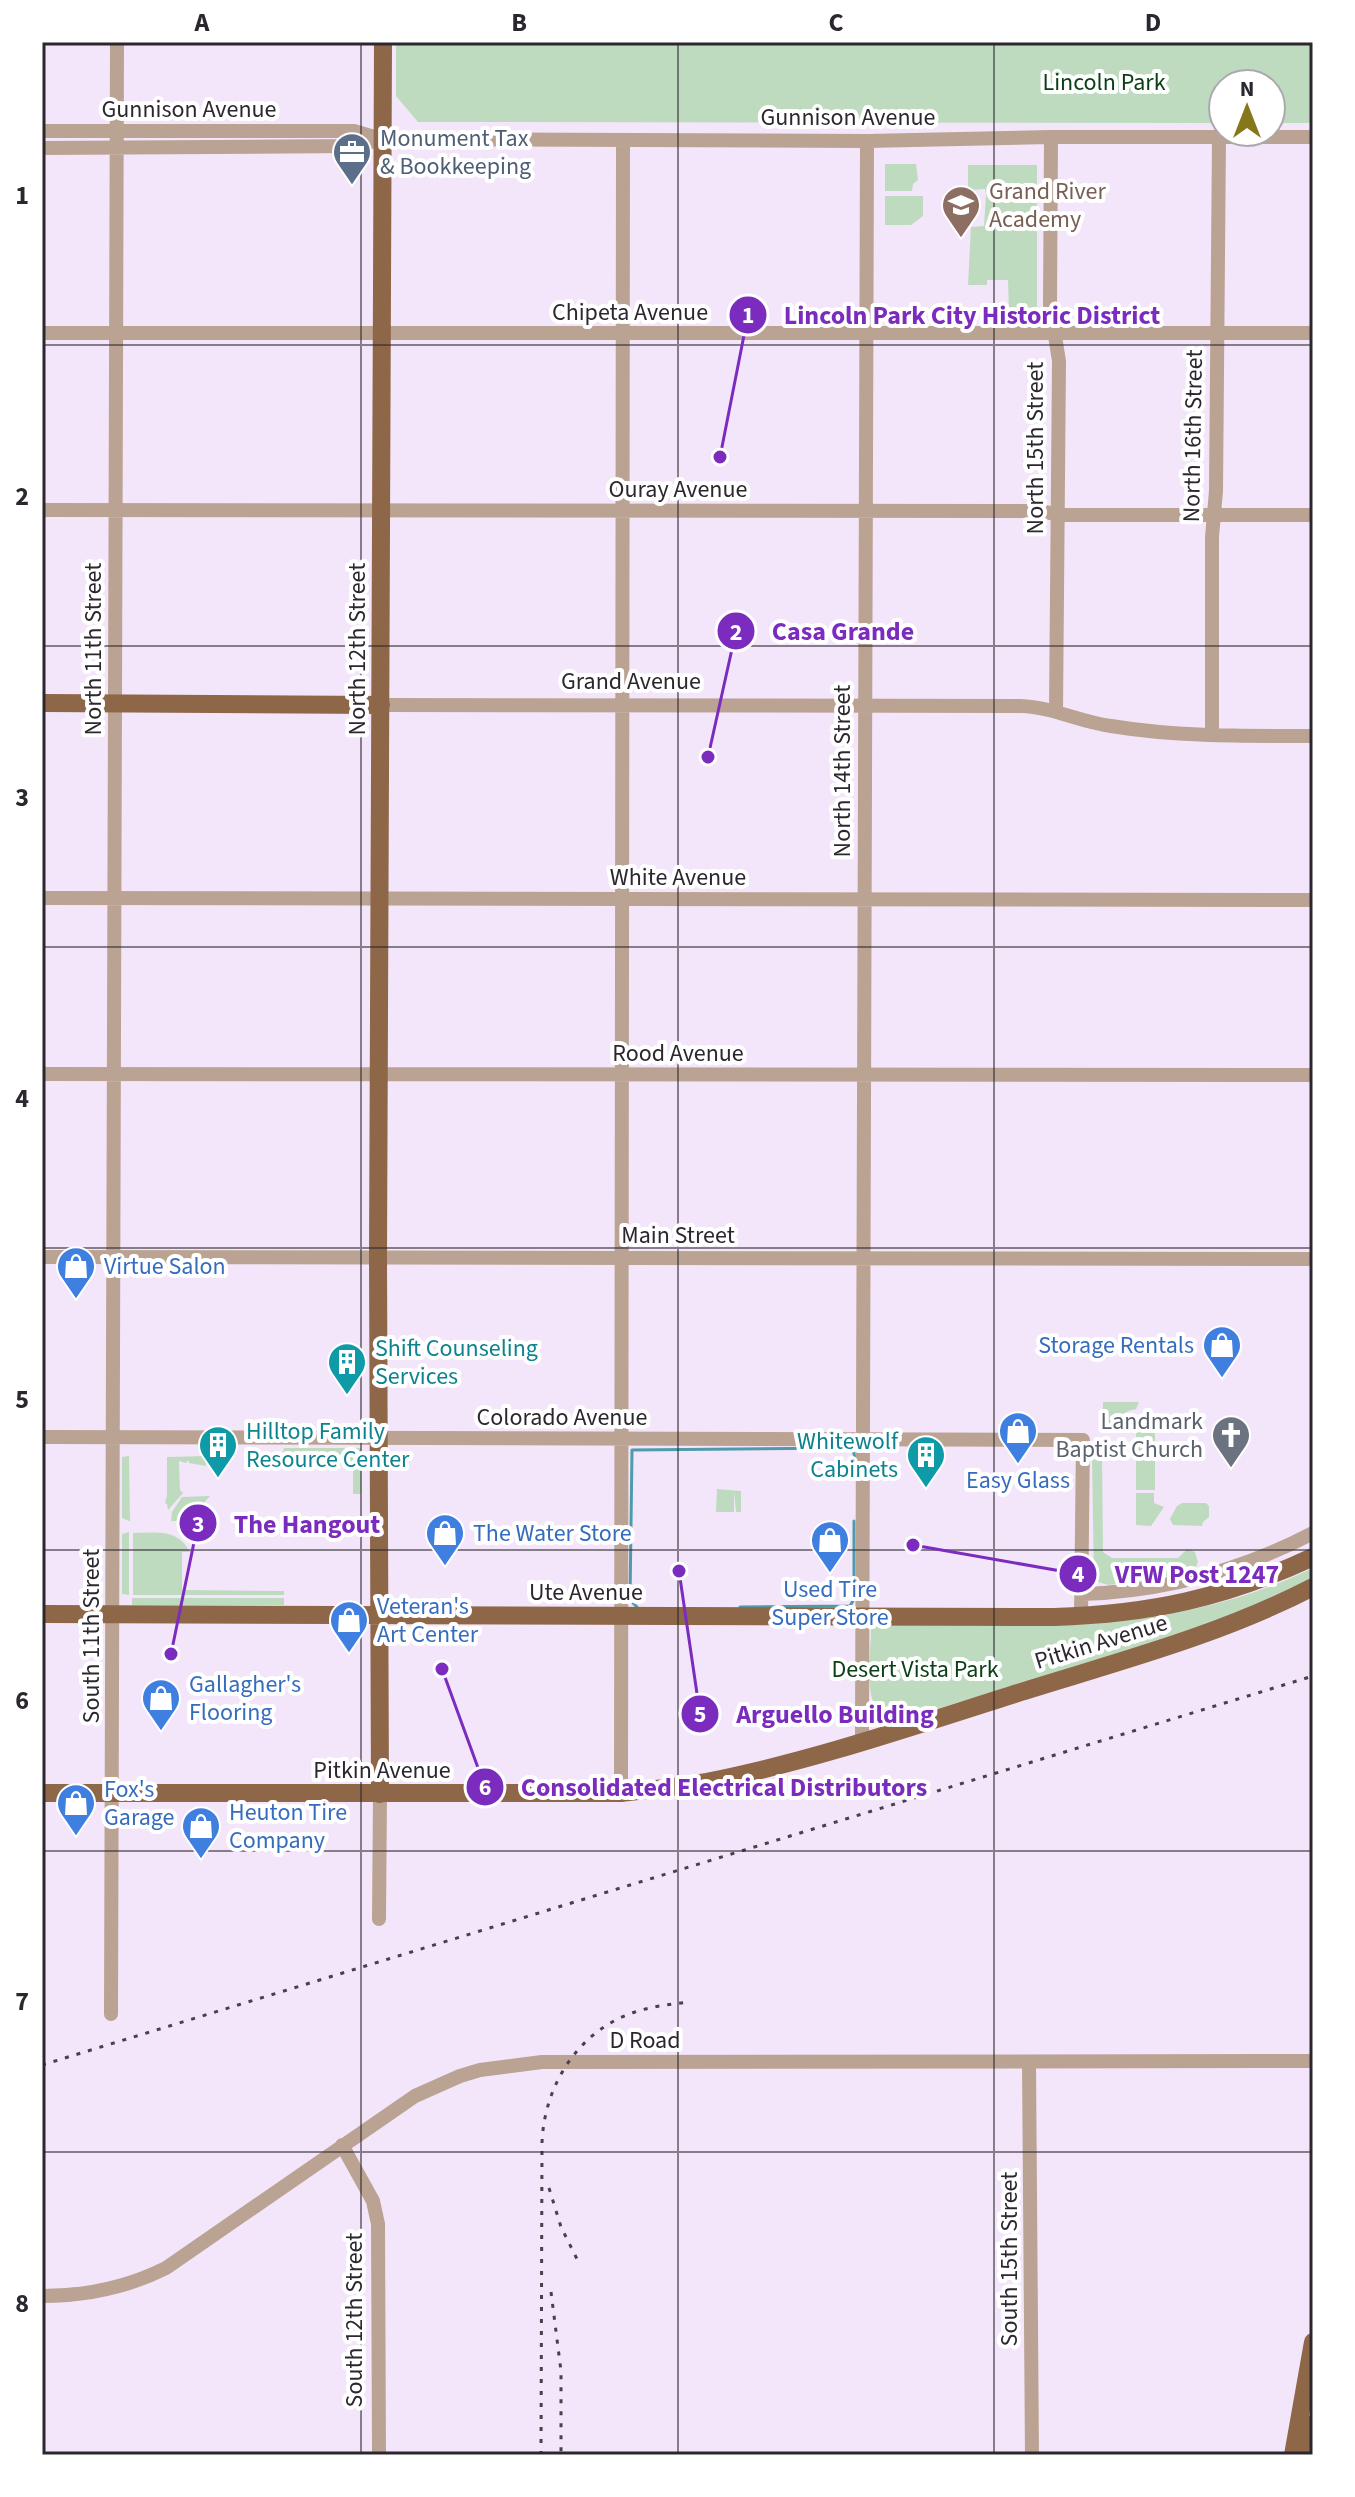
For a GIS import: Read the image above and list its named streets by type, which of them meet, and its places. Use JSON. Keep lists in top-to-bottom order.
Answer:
{
  "streets": {
    "main road": [
      "North 12th Street",
      "Grand Avenue",
      "Ute Avenue",
      "Pitkin Avenue"
    ],
    "street": [
      "Gunnison Avenue",
      "Chipeta Avenue",
      "North 16th Street",
      "North 15th Street",
      "Ouray Avenue",
      "North 11th Street",
      "North 14th Street",
      "White Avenue",
      "Rood Avenue",
      "Main Street",
      "Colorado Avenue",
      "South 11th Street",
      "D Road",
      "South 15th Street",
      "South 12th Street"
    ]
  },
  "crossings": [
    ["Gunnison Avenue", "North 15th Street"],
    ["Gunnison Avenue", "North 11th Street"],
    ["Gunnison Avenue", "North 12th Street"],
    ["Gunnison Avenue", "North 14th Street"],
    ["Chipeta Avenue", "North 16th Street"],
    ["Chipeta Avenue", "North 15th Street"],
    ["Chipeta Avenue", "North 11th Street"],
    ["Chipeta Avenue", "North 12th Street"],
    ["Chipeta Avenue", "North 14th Street"],
    ["North 16th Street", "Ouray Avenue"],
    ["North 16th Street", "Grand Avenue"],
    ["North 15th Street", "Ouray Avenue"],
    ["North 15th Street", "Grand Avenue"],
    ["Ouray Avenue", "North 11th Street"],
    ["Ouray Avenue", "North 12th Street"],
    ["Ouray Avenue", "North 14th Street"],
    ["North 11th Street", "Grand Avenue"],
    ["North 11th Street", "White Avenue"],
    ["North 11th Street", "Rood Avenue"],
    ["North 11th Street", "Main Street"],
    ["North 11th Street", "South 11th Street"],
    ["North 12th Street", "Grand Avenue"],
    ["North 12th Street", "White Avenue"],
    ["North 12th Street", "Rood Avenue"],
    ["North 12th Street", "Main Street"],
    ["Grand Avenue", "North 14th Street"],
    ["North 14th Street", "White Avenue"],
    ["North 14th Street", "Rood Avenue"],
    ["North 14th Street", "Main Street"],
    ["North 14th Street", "Colorado Avenue"],
    ["North 14th Street", "Ute Avenue"],
    ["North 14th Street", "Pitkin Avenue"],
    ["Main Street", "South 11th Street"],
    ["Colorado Avenue", "South 11th Street"],
    ["Ute Avenue", "South 11th Street"],
    ["South 11th Street", "Pitkin Avenue"],
    ["D Road", "South 15th Street"],
    ["D Road", "South 12th Street"]
  ],
  "parks": ["Lincoln Park", "Desert Vista Park"],
  "places": {
    "office": ["Monument Tax & Bookkeeping"],
    "school or university": ["Grand River Academy"],
    "other": [
      "Lincoln Park City Historic District",
      "Casa Grande",
      "VFW Post 1247",
      "Arguello Building",
      "The Hangout",
      "Consolidated Electrical Distributors"
    ],
    "shop": [
      "Virtue Salon",
      "Storage Rentals",
      "Easy Glass",
      "The Water Store",
      "Used Tire Super Store",
      "Veteran's Art Center",
      "Gallagher's Flooring",
      "Fox's Garage",
      "Heuton Tire Company"
    ],
    "building": ["Shift Counseling Services", "Hilltop Family Resource Center", "Whitewolf Cabinets"],
    "church": ["Landmark Baptist Church"]
  },
  "north": "top",
  "grid": {
    "columns": [
      "A",
      "B",
      "C",
      "D"
    ],
    "rows": [
      "1",
      "2",
      "3",
      "4",
      "5",
      "6",
      "7",
      "8"
    ]
  }
}
